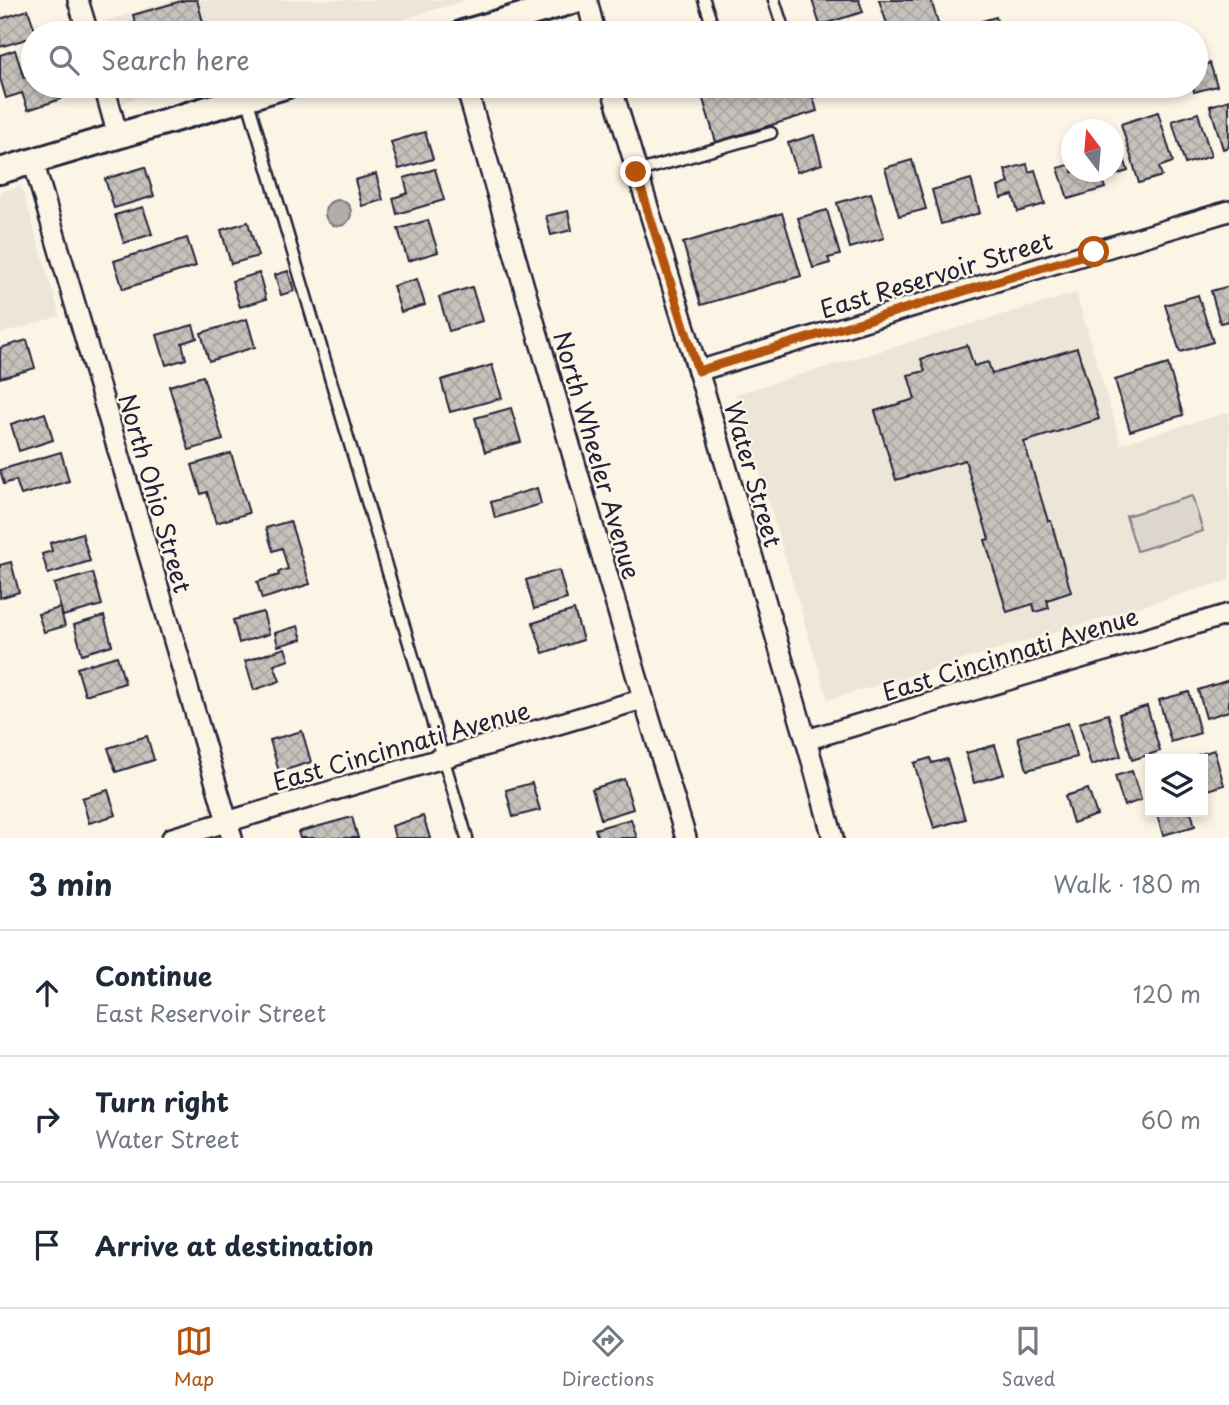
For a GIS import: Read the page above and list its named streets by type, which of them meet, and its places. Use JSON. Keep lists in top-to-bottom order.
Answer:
{
  "streets": {
    "street": [
      "East Reservoir Street",
      "North Wheeler Avenue",
      "Water Street",
      "North Ohio Street",
      "East Cincinnati Avenue"
    ]
  },
  "crossings": [
    ["East Reservoir Street", "Water Street"],
    ["North Wheeler Avenue", "East Cincinnati Avenue"],
    ["Water Street", "East Cincinnati Avenue"],
    ["North Ohio Street", "East Cincinnati Avenue"]
  ],
  "north": "top",
  "page": {
    "search": "Search here",
    "heading": ["3 min", "Walk · 180 m"],
    "list": [
      ["Continue", "East Reservoir Street", "120 m"],
      ["Turn right", "Water Street", "60 m"],
      "Arrive at destination"
    ],
    "nav": ["Map", "Directions", "Saved"]
  }
}
